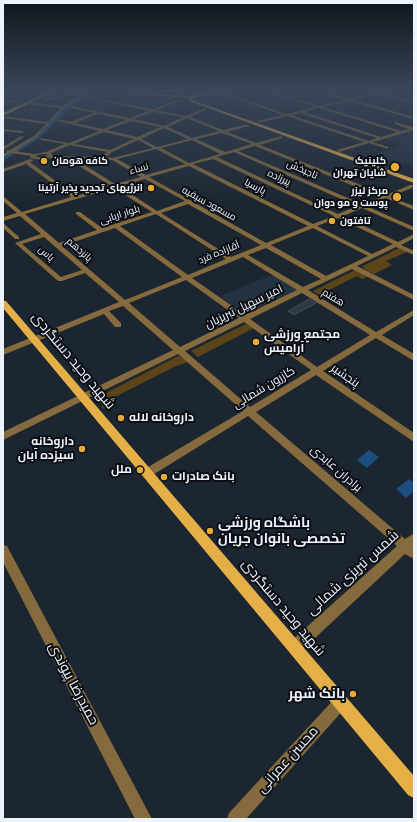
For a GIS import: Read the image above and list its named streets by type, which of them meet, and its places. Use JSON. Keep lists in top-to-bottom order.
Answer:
{
  "streets": {
    "main road": ["شهید وحید دستگردی"],
    "street": [
      "نساء",
      "تاجبخش",
      "پیرزاده",
      "پارسیا",
      "مسعود سیفیه",
      "بلوار اربابی",
      "پانزدهم",
      "آقازاده فرد",
      "یاس",
      "هفتم",
      "امیر سهیل تبریزیان",
      "پنجشیر",
      "کازرون شمالی",
      "برادران عابدی",
      "شمس تبریزی شمالی",
      "حمیدرضا پیوندی",
      "محسن عمرانی"
    ]
  },
  "crossings": [
    ["نساء", "تاجبخش"],
    ["نساء", "پیرزاده"],
    ["نساء", "پارسیا"],
    ["نساء", "مسعود سیفیه"],
    ["نساء", "پانزدهم"],
    ["تاجبخش", "آقازاده فرد"],
    ["پیرزاده", "آقازاده فرد"],
    ["پیرزاده", "امیر سهیل تبریزیان"],
    ["پارسیا", "آقازاده فرد"],
    ["پارسیا", "امیر سهیل تبریزیان"],
    ["مسعود سیفیه", "بلوار اربابی"],
    ["مسعود سیفیه", "آقازاده فرد"],
    ["مسعود سیفیه", "امیر سهیل تبریزیان"],
    ["بلوار اربابی", "پانزدهم"],
    ["بلوار اربابی", "پنجشیر"],
    ["پانزدهم", "آقازاده فرد"],
    ["پانزدهم", "یاس"],
    ["پانزدهم", "امیر سهیل تبریزیان"],
    ["پانزدهم", "برادران عابدی"],
    ["آقازاده فرد", "هفتم"],
    ["آقازاده فرد", "شهید وحید دستگردی"],
    ["آقازاده فرد", "پنجشیر"],
    ["هفتم", "امیر سهیل تبریزیان"],
    ["هفتم", "کازرون شمالی"],
    ["امیر سهیل تبریزیان", "شهید وحید دستگردی"],
    ["امیر سهیل تبریزیان", "پنجشیر"],
    ["امیر سهیل تبریزیان", "برادران عابدی"],
    ["شهید وحید دستگردی", "کازرون شمالی"],
    ["شهید وحید دستگردی", "شمس تبریزی شمالی"],
    ["شهید وحید دستگردی", "محسن عمرانی"],
    ["پنجشیر", "کازرون شمالی"],
    ["کازرون شمالی", "برادران عابدی"],
    ["برادران عابدی", "شمس تبریزی شمالی"]
  ],
  "places": [
    "کافه هومان",
    "کلینیک شایان تهران",
    "انرژیهای تجدید پذیر آرتینا",
    "مرکز لیزر پوست و مو دوان",
    "تافتون",
    "مجتمع ورزشی آرامیس",
    "داروخانه لاله",
    "داروخانه سیزده آبان",
    "ملل",
    "بانک صادرات",
    "باشگاه ورزشی تخصصی بانوان جریان",
    "بانک شهر"
  ]
}
